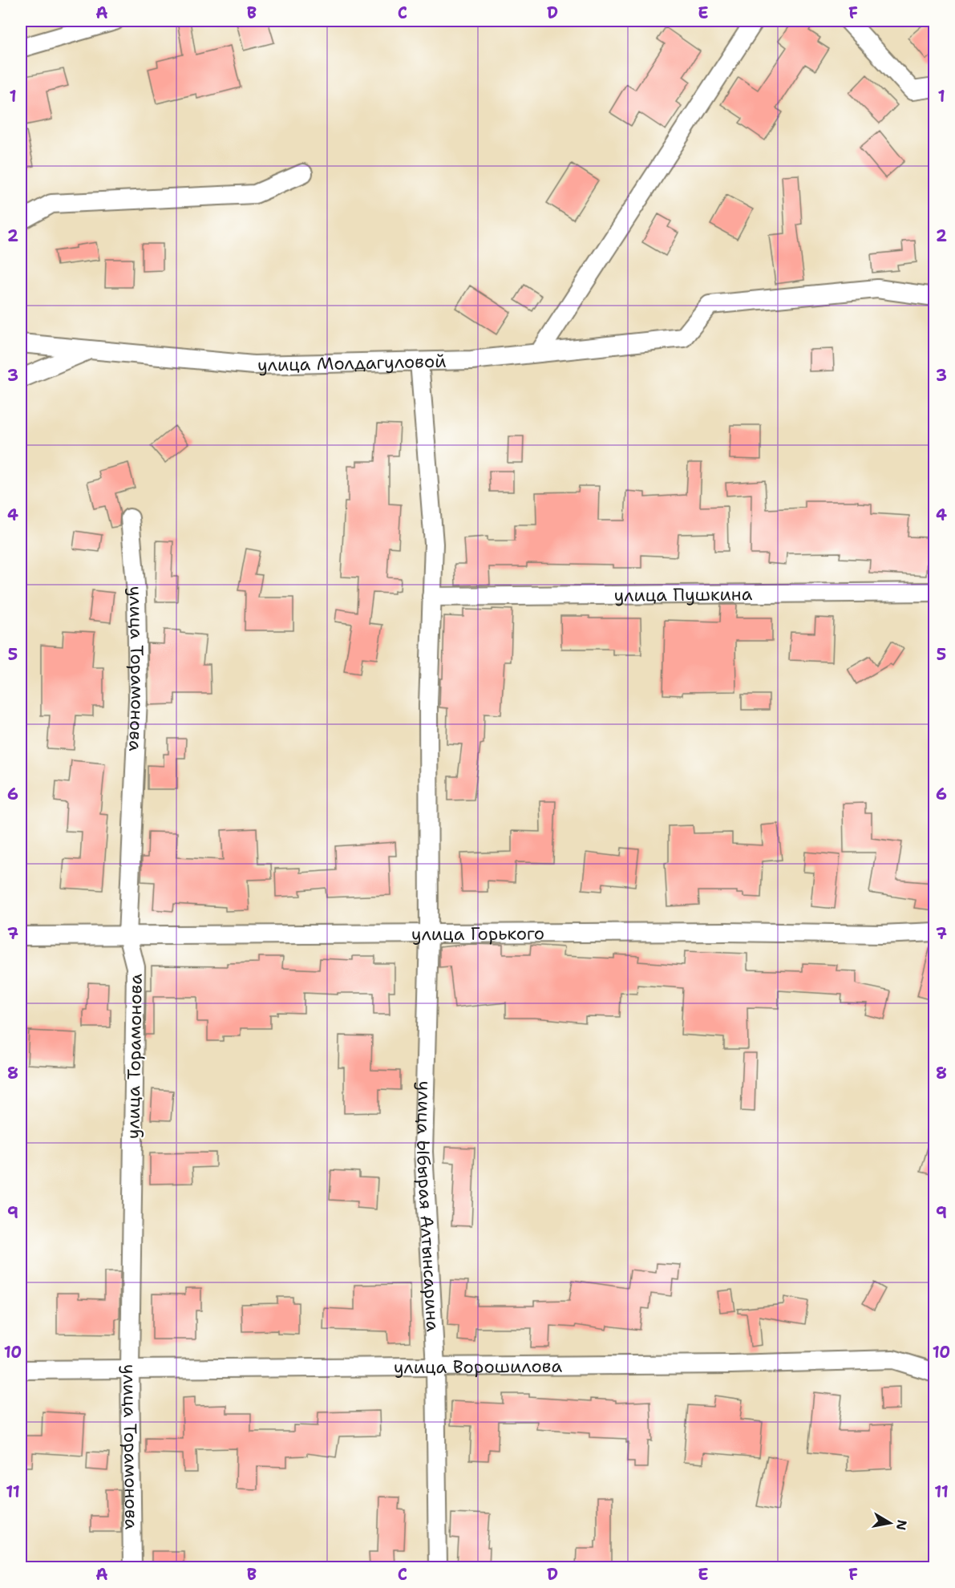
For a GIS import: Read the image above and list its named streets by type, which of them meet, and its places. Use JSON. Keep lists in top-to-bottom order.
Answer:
{
  "streets": {
    "street": [
      "улица Молдагуловой",
      "улица Пушкина",
      "улица Торамонова",
      "улица Горького",
      "улица Ыбырая Алтынсарина",
      "улица Ворошилова"
    ]
  },
  "crossings": [
    ["улица Молдагуловой", "улица Ыбырая Алтынсарина"],
    ["улица Пушкина", "улица Ыбырая Алтынсарина"],
    ["улица Торамонова", "улица Горького"],
    ["улица Торамонова", "улица Ворошилова"],
    ["улица Горького", "улица Ыбырая Алтынсарина"],
    ["улица Ыбырая Алтынсарина", "улица Ворошилова"]
  ],
  "north": "right",
  "grid": {
    "columns": [
      "A",
      "B",
      "C",
      "D",
      "E",
      "F"
    ],
    "rows": [
      "1",
      "2",
      "3",
      "4",
      "5",
      "6",
      "7",
      "8",
      "9",
      "10",
      "11"
    ]
  }
}
